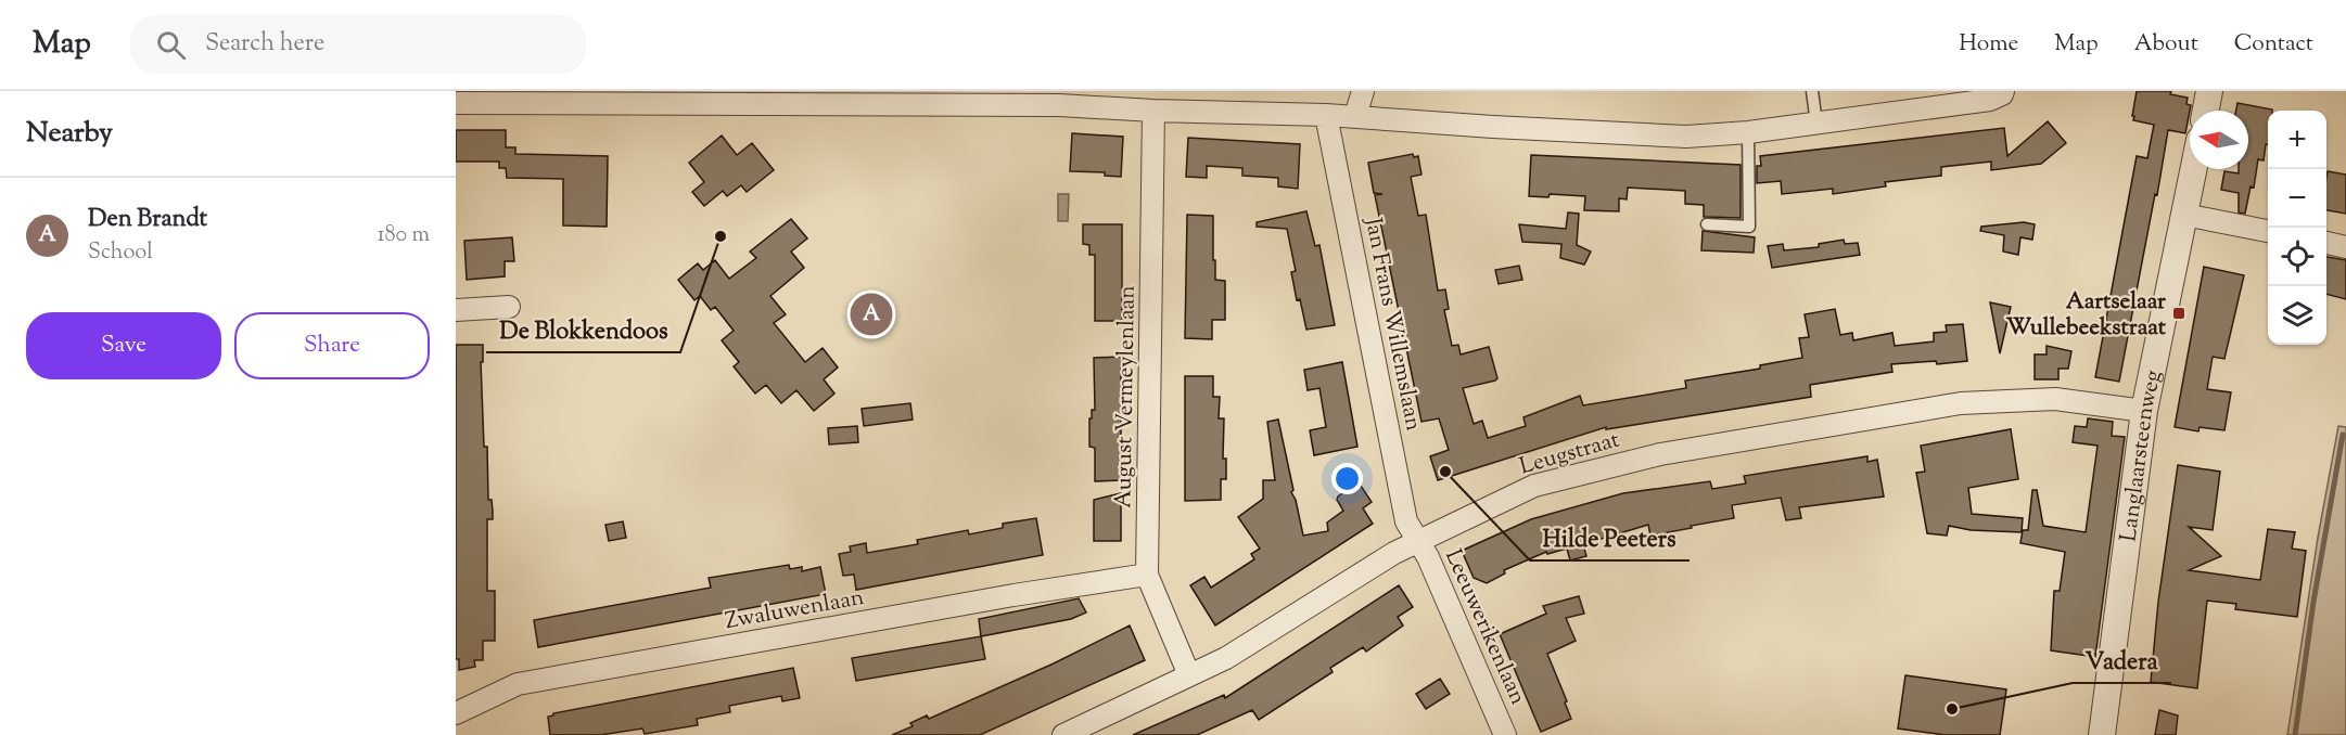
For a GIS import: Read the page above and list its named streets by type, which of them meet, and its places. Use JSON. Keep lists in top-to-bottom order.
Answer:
{
  "streets": {
    "street": [
      "Jan Frans Willemslaan",
      "August Vermeylenlaan",
      "Leugstraat",
      "Langlaarsteenweg",
      "Zwaluwenlaan",
      "Leeuwerikenlaan"
    ]
  },
  "crossings": [
    ["Jan Frans Willemslaan", "Leugstraat"],
    ["Jan Frans Willemslaan", "Leeuwerikenlaan"],
    ["August Vermeylenlaan", "Leugstraat"],
    ["August Vermeylenlaan", "Zwaluwenlaan"],
    ["Leugstraat", "Langlaarsteenweg"],
    ["Leugstraat", "Leeuwerikenlaan"]
  ],
  "places": {
    "other": ["De Blokkendoos", "Hilde Peeters", "Vadera"],
    "transit": ["Aartselaar Wullebeekstraat"]
  },
  "north": "left",
  "page": {
    "header": "Map",
    "search": "Search here",
    "nav": [
      "Home",
      "Map",
      "About",
      "Contact"
    ],
    "heading": "Nearby",
    "map_buttons": ["+", "−"],
    "list": [
      {
        "mark": "A",
        "name": "Den Brandt",
        "note": "School",
        "value": "180 m"
      }
    ],
    "pins": "A",
    "buttons": ["Save", "Share"]
  }
}
